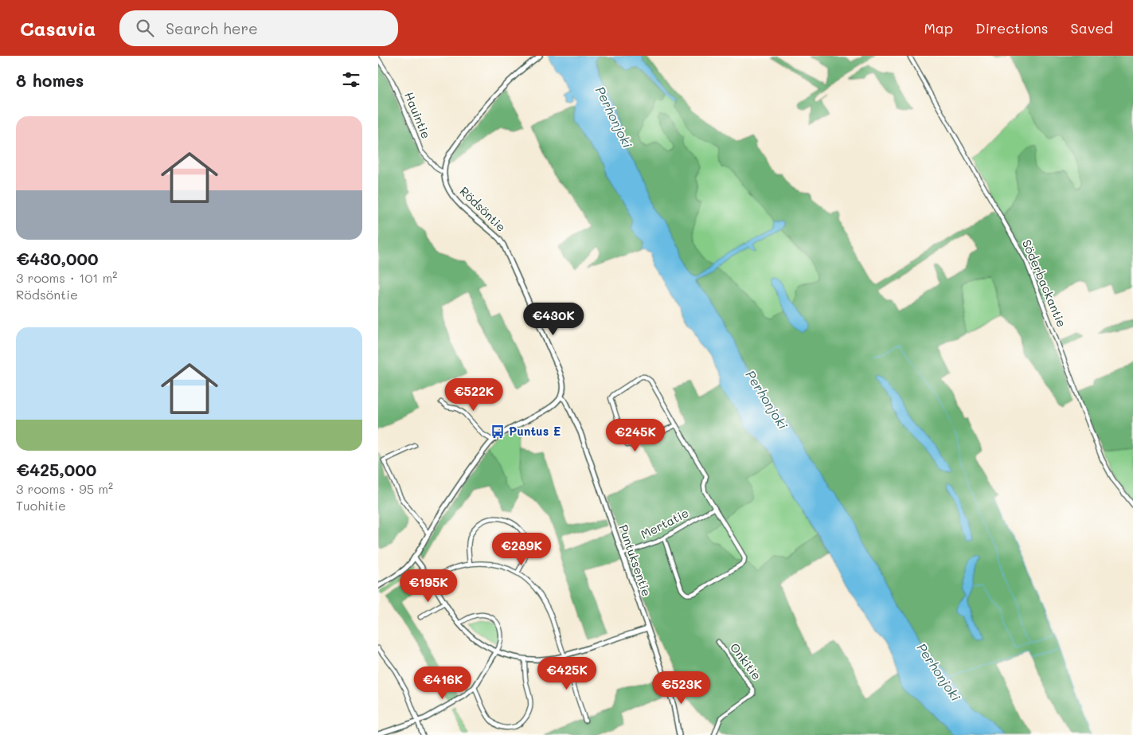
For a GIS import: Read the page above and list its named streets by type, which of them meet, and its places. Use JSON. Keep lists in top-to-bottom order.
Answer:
{
  "streets": {
    "street": [
      "Hauintie",
      "Rödsöntie",
      "Söderbackantie",
      "Mertatie",
      "Puntuksentie",
      "Onkitie"
    ]
  },
  "crossings": [
    ["Hauintie", "Rödsöntie"],
    ["Rödsöntie", "Puntuksentie"],
    ["Mertatie", "Puntuksentie"]
  ],
  "water": ["Perhonjoki"],
  "places": {
    "bus stop": ["Puntus E"]
  },
  "page": {
    "header": "Casavia",
    "search": "Search here",
    "nav": ["Map", "Directions", "Saved"],
    "heading": "8 homes",
    "list": [
      {
        "name": "€430,000",
        "note": "3 rooms · 101 m² · Rödsöntie"
      },
      {
        "name": "€425,000",
        "note": "3 rooms · 95 m² · Tuohitie"
      }
    ],
    "price": [
      "€430K",
      "€522K",
      "€245K",
      "€289K",
      "€195K",
      "€425K",
      "€416K",
      "€523K"
    ]
  }
}
